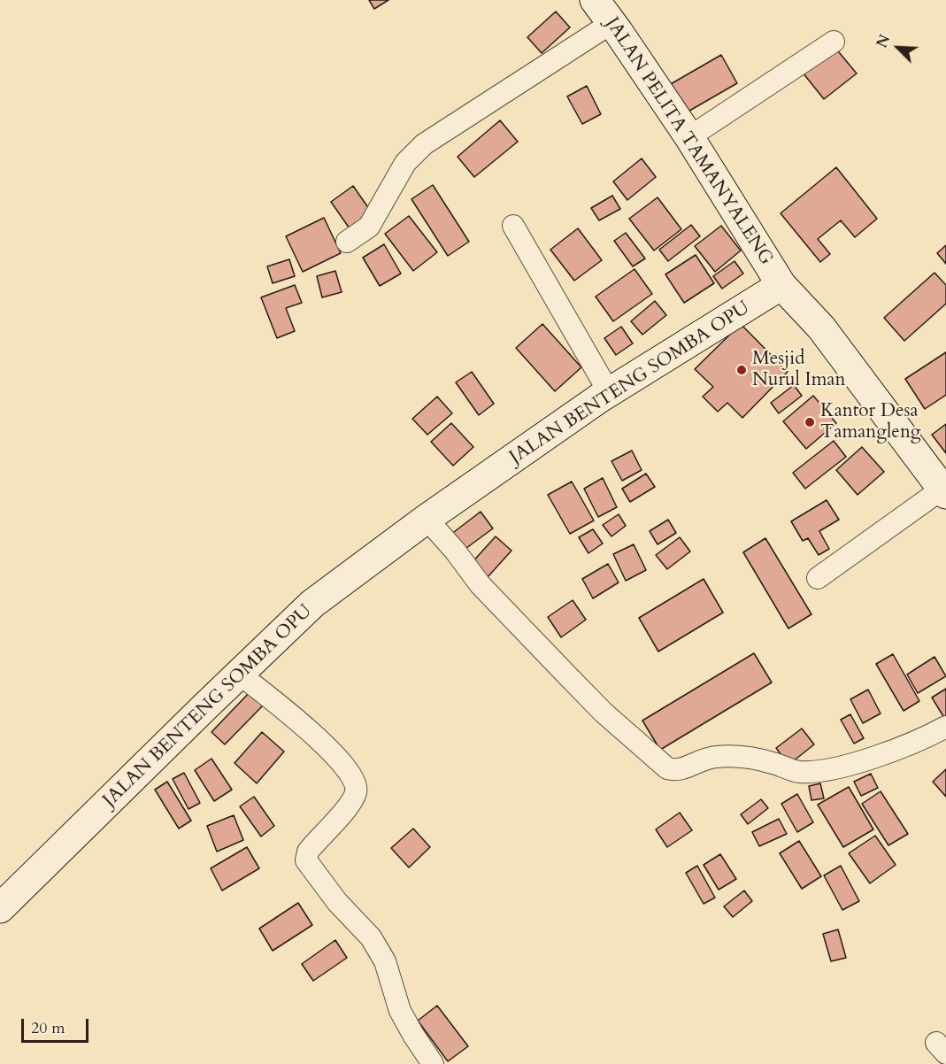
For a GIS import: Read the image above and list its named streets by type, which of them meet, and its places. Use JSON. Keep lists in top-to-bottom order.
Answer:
{
  "streets": {
    "street": ["JALAN PELITA TAMANYALENG", "JALAN BENTENG SOMBA OPU"]
  },
  "crossings": [
    ["JALAN PELITA TAMANYALENG", "JALAN BENTENG SOMBA OPU"]
  ],
  "places": ["Mesjid Nurul Iman", "Kantor Desa Tamangleng"],
  "scale_bar": "20 m",
  "north": "top left"
}
